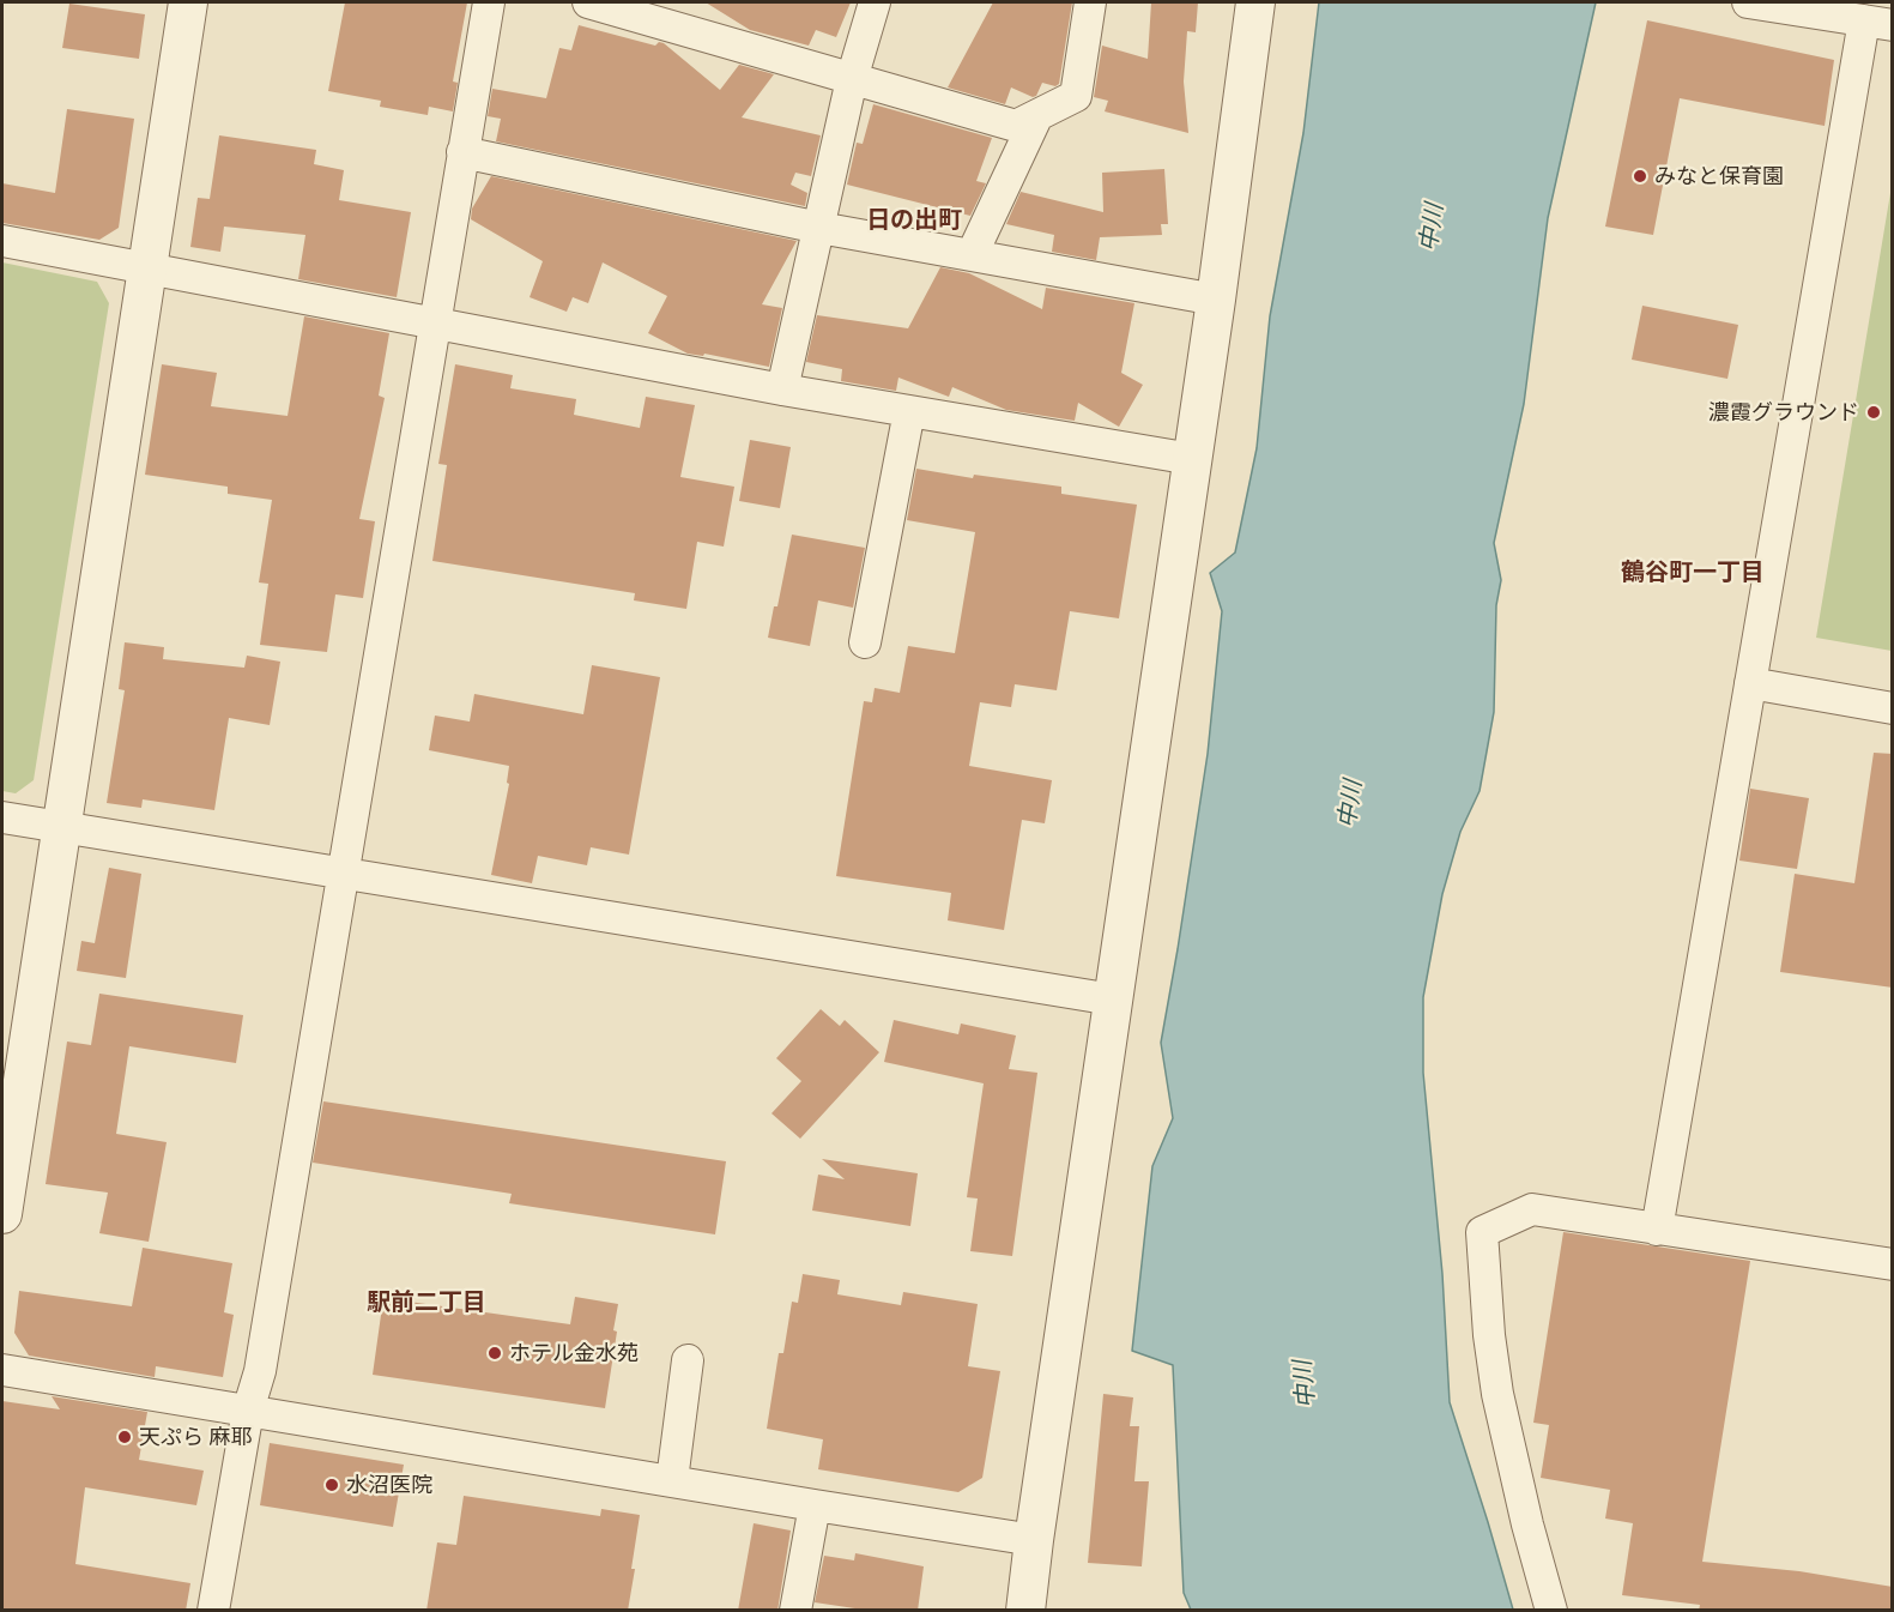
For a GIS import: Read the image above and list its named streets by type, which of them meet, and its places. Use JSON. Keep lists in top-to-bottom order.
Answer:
{
  "districts": ["日の出町", "鶴谷町一丁目", "駅前二丁目"],
  "water": ["中川"],
  "places": [
    "みなと保育園",
    "濃霞グラウンド",
    "ホテル金水苑",
    "天ぷら 麻耶",
    "水沼医院"
  ]
}
